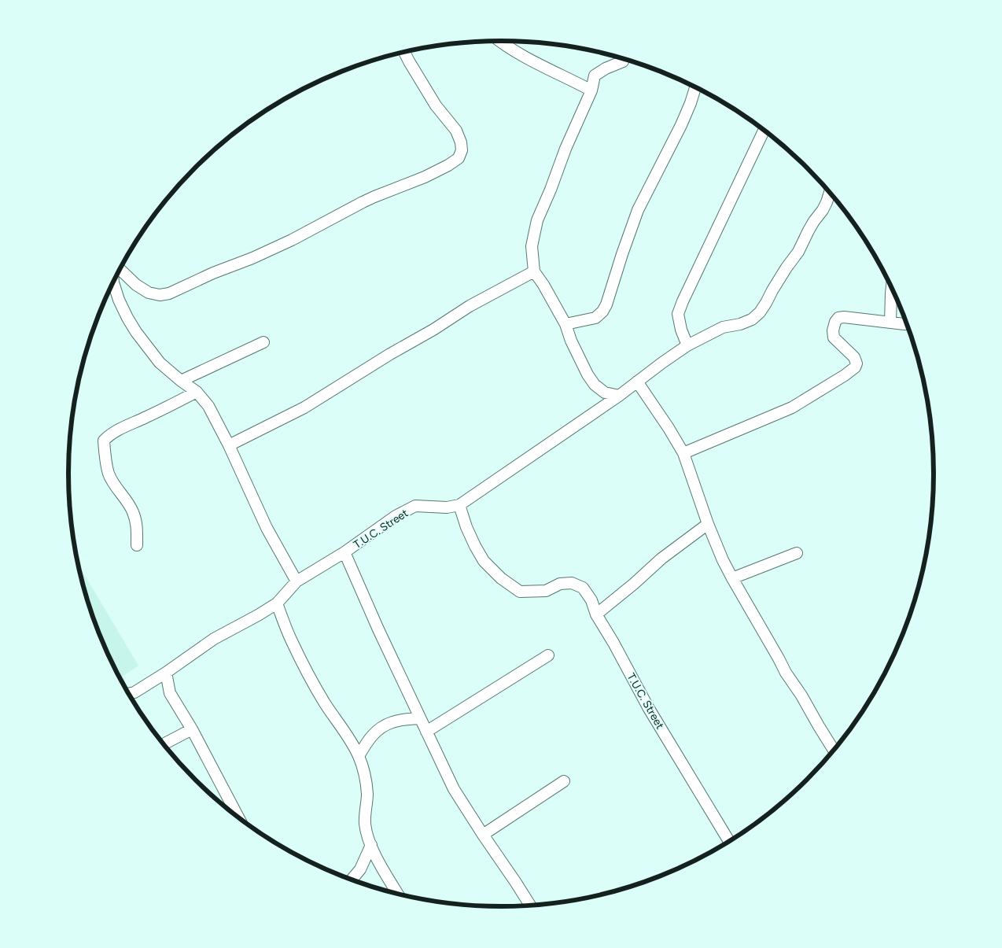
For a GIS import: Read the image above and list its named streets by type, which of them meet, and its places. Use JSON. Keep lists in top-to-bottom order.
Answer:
{
  "streets": {
    "street": ["T.U.C. Street"]
  }
}
